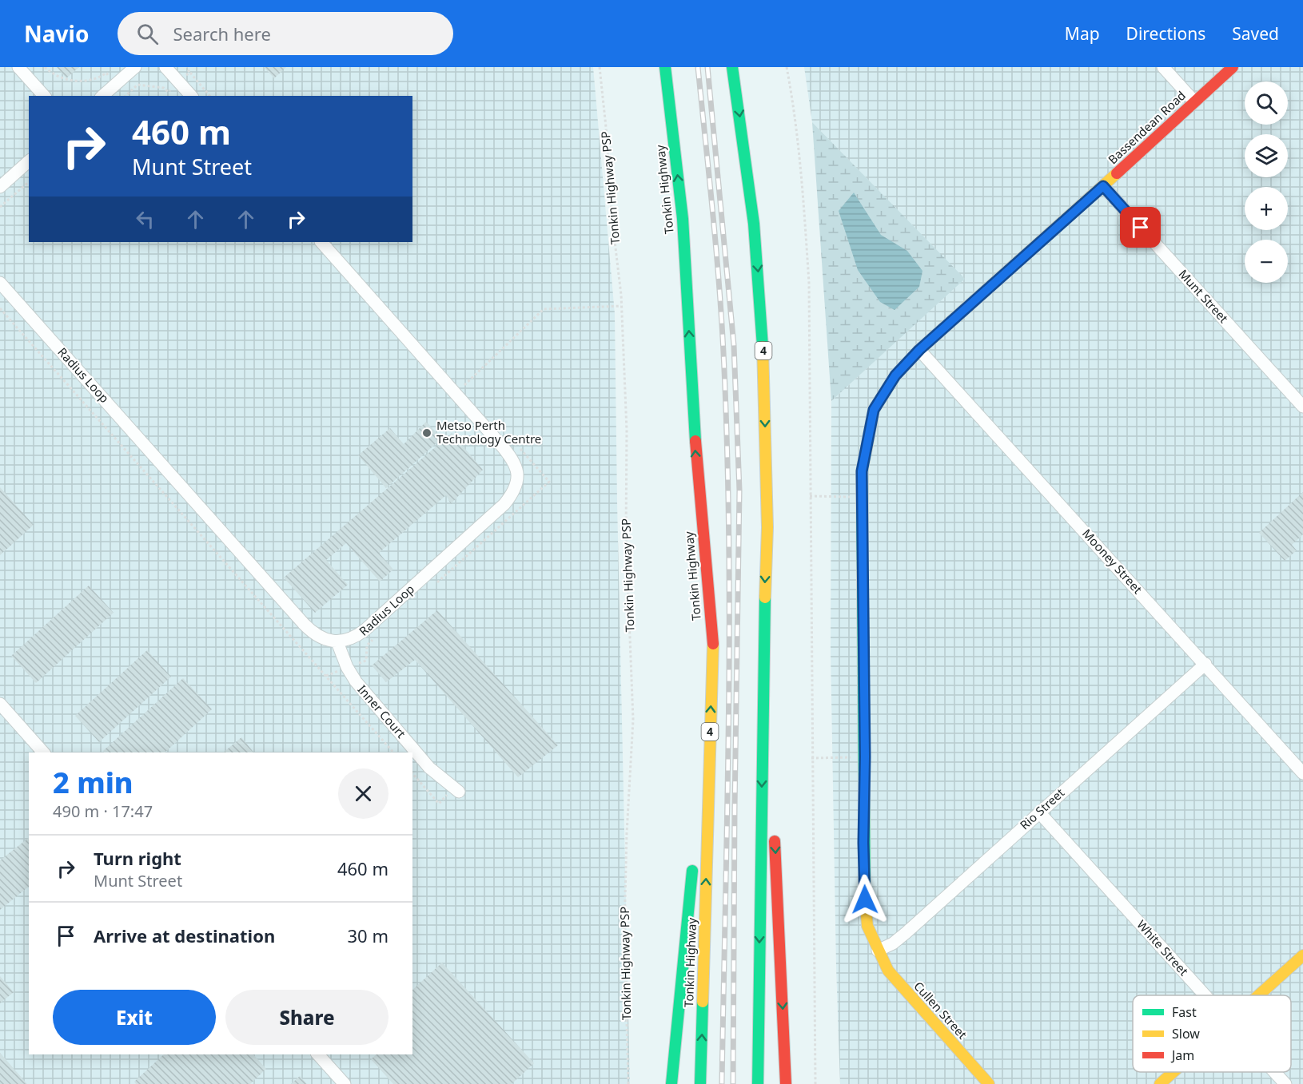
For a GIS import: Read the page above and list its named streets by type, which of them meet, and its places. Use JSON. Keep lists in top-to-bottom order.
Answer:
{
  "streets": {
    "main road": [
      "Bassendean Road",
      "Tonkin Highway",
      "4",
      "Cullen Street"
    ],
    "street": [
      "Munt Street",
      "Radius Loop",
      "Mooney Street",
      "Inner Court",
      "Rio Street",
      "White Street"
    ],
    "path": ["Tonkin Highway PSP"]
  },
  "crossings": [
    ["Bassendean Road", "Munt Street"],
    ["Bassendean Road", "Mooney Street"],
    ["Bassendean Road", "Rio Street"],
    ["Bassendean Road", "Cullen Street"],
    ["Radius Loop", "Inner Court"],
    ["Mooney Street", "Rio Street"],
    ["Rio Street", "White Street"],
    ["Rio Street", "Cullen Street"]
  ],
  "places": ["Metso Perth Technology Centre"],
  "legend": ["Fast", "Slow", "Jam"],
  "page": {
    "header": "Navio",
    "search": "Search here",
    "nav": ["Map", "Directions", "Saved"],
    "map_buttons": ["+", "−"],
    "turn": ["460 m", "Munt Street"],
    "heading": ["2 min", "490 m · 17:47"],
    "list": [
      {
        "name": "Turn right",
        "note": "Munt Street",
        "value": "460 m"
      },
      {
        "name": "Arrive at destination",
        "value": "30 m"
      }
    ],
    "buttons": ["Exit", "Share"]
  }
}
